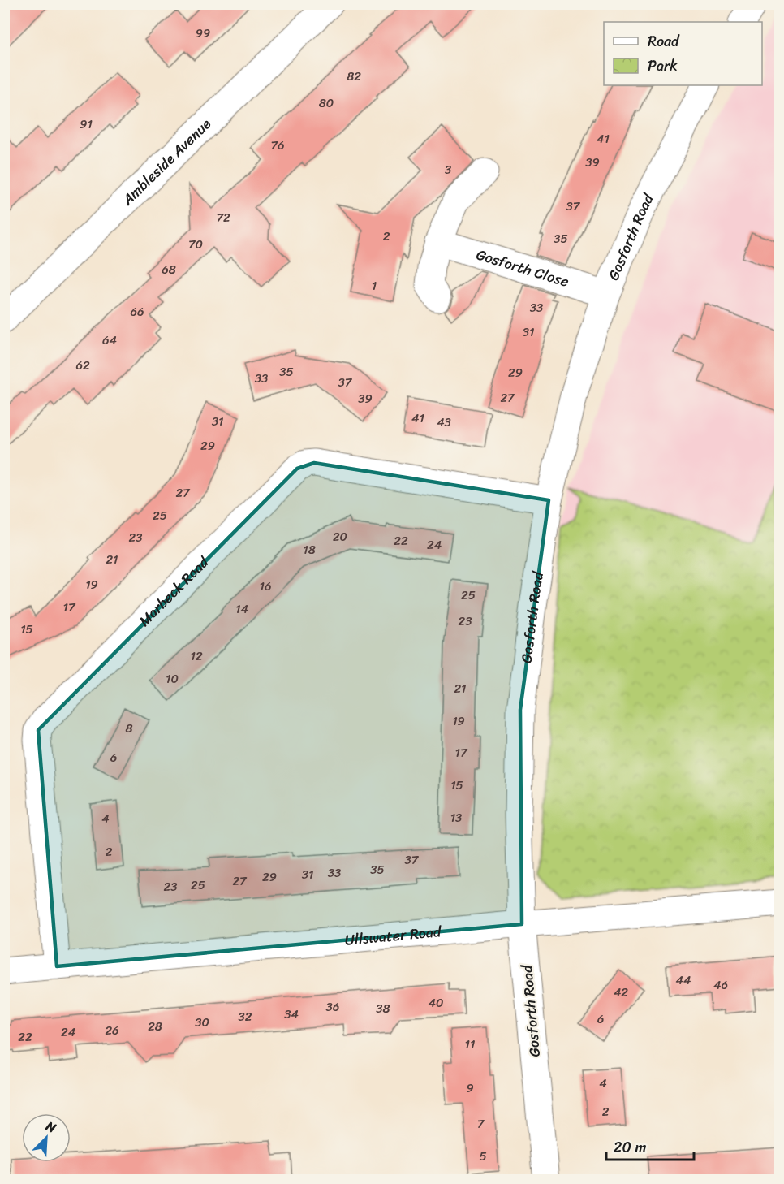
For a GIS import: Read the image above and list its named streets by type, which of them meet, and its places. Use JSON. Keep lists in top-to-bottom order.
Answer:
{
  "streets": {
    "street": [
      "Ambleside Avenue",
      "Gosforth Road",
      "Gosforth Close",
      "Marbeck Road",
      "Ullswater Road"
    ]
  },
  "crossings": [
    ["Gosforth Road", "Gosforth Close"],
    ["Gosforth Road", "Marbeck Road"],
    ["Gosforth Road", "Ullswater Road"],
    ["Marbeck Road", "Ullswater Road"]
  ],
  "house_numbers": [
    "99",
    "82",
    "80",
    "91",
    "41",
    "76",
    "39",
    "3",
    "37",
    "72",
    "2",
    "35",
    "70",
    "68",
    "1",
    "33",
    "66",
    "31",
    "64",
    "62",
    "35",
    "29",
    "33",
    "37",
    "27",
    "39",
    "41",
    "31",
    "43",
    "29",
    "27",
    "25",
    "20",
    "23",
    "22",
    "24",
    "18",
    "21",
    "19",
    "16",
    "25",
    "17",
    "14",
    "23",
    "15",
    "12",
    "10",
    "21",
    "19",
    "8",
    "17",
    "6",
    "15",
    "13",
    "4",
    "2",
    "37",
    "35",
    "33",
    "31",
    "29",
    "27",
    "25",
    "23",
    "44",
    "46",
    "42",
    "40",
    "36",
    "38",
    "34",
    "32",
    "6",
    "30",
    "28",
    "26",
    "24",
    "22",
    "11",
    "4",
    "9",
    "2",
    "7",
    "5"
  ],
  "legend": ["Road", "Park"],
  "scale_bar": "20 m",
  "north": "top right"
}
